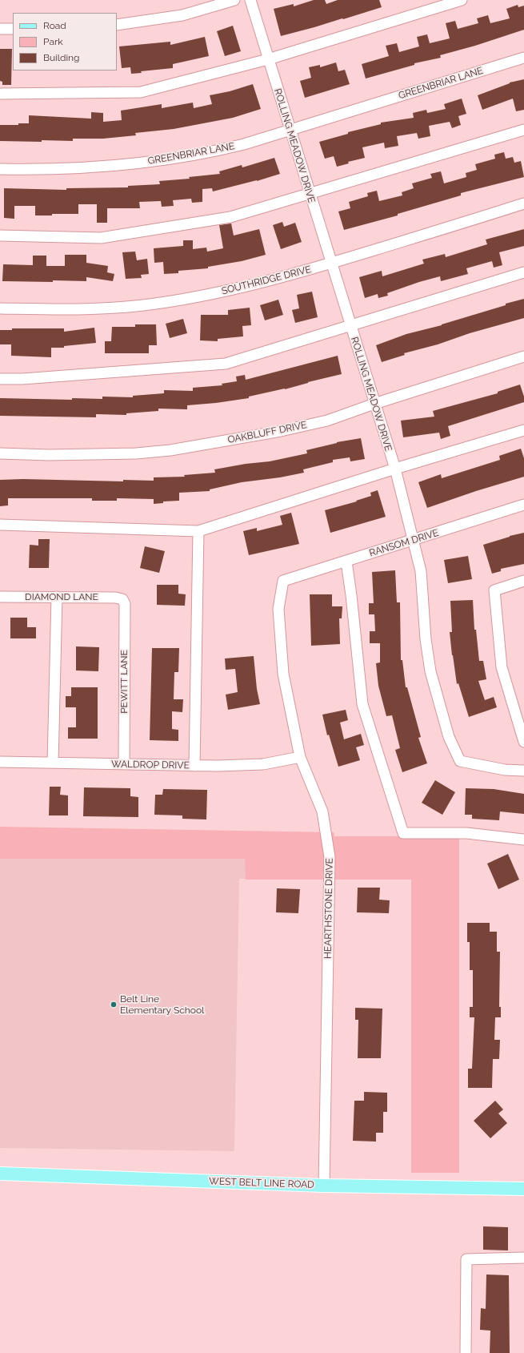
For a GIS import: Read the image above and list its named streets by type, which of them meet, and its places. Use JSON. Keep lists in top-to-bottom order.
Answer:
{
  "streets": {
    "main road": ["WEST BELT LINE ROAD"],
    "street": [
      "GREENBRIAR LANE",
      "ROLLING MEADOW DRIVE",
      "SOUTHRIDGE DRIVE",
      "OAKBLUFF DRIVE",
      "RANSOM DRIVE",
      "DIAMOND LANE",
      "PEWITT LANE",
      "WALDROP DRIVE",
      "HEARTHSTONE DRIVE"
    ]
  },
  "crossings": [
    ["GREENBRIAR LANE", "ROLLING MEADOW DRIVE"],
    ["ROLLING MEADOW DRIVE", "SOUTHRIDGE DRIVE"],
    ["ROLLING MEADOW DRIVE", "OAKBLUFF DRIVE"],
    ["ROLLING MEADOW DRIVE", "RANSOM DRIVE"],
    ["RANSOM DRIVE", "HEARTHSTONE DRIVE"],
    ["DIAMOND LANE", "PEWITT LANE"],
    ["PEWITT LANE", "WALDROP DRIVE"],
    ["WALDROP DRIVE", "HEARTHSTONE DRIVE"],
    ["HEARTHSTONE DRIVE", "WEST BELT LINE ROAD"]
  ],
  "places": ["Belt Line Elementary School"],
  "legend": ["Road", "Park", "Building"]
}
